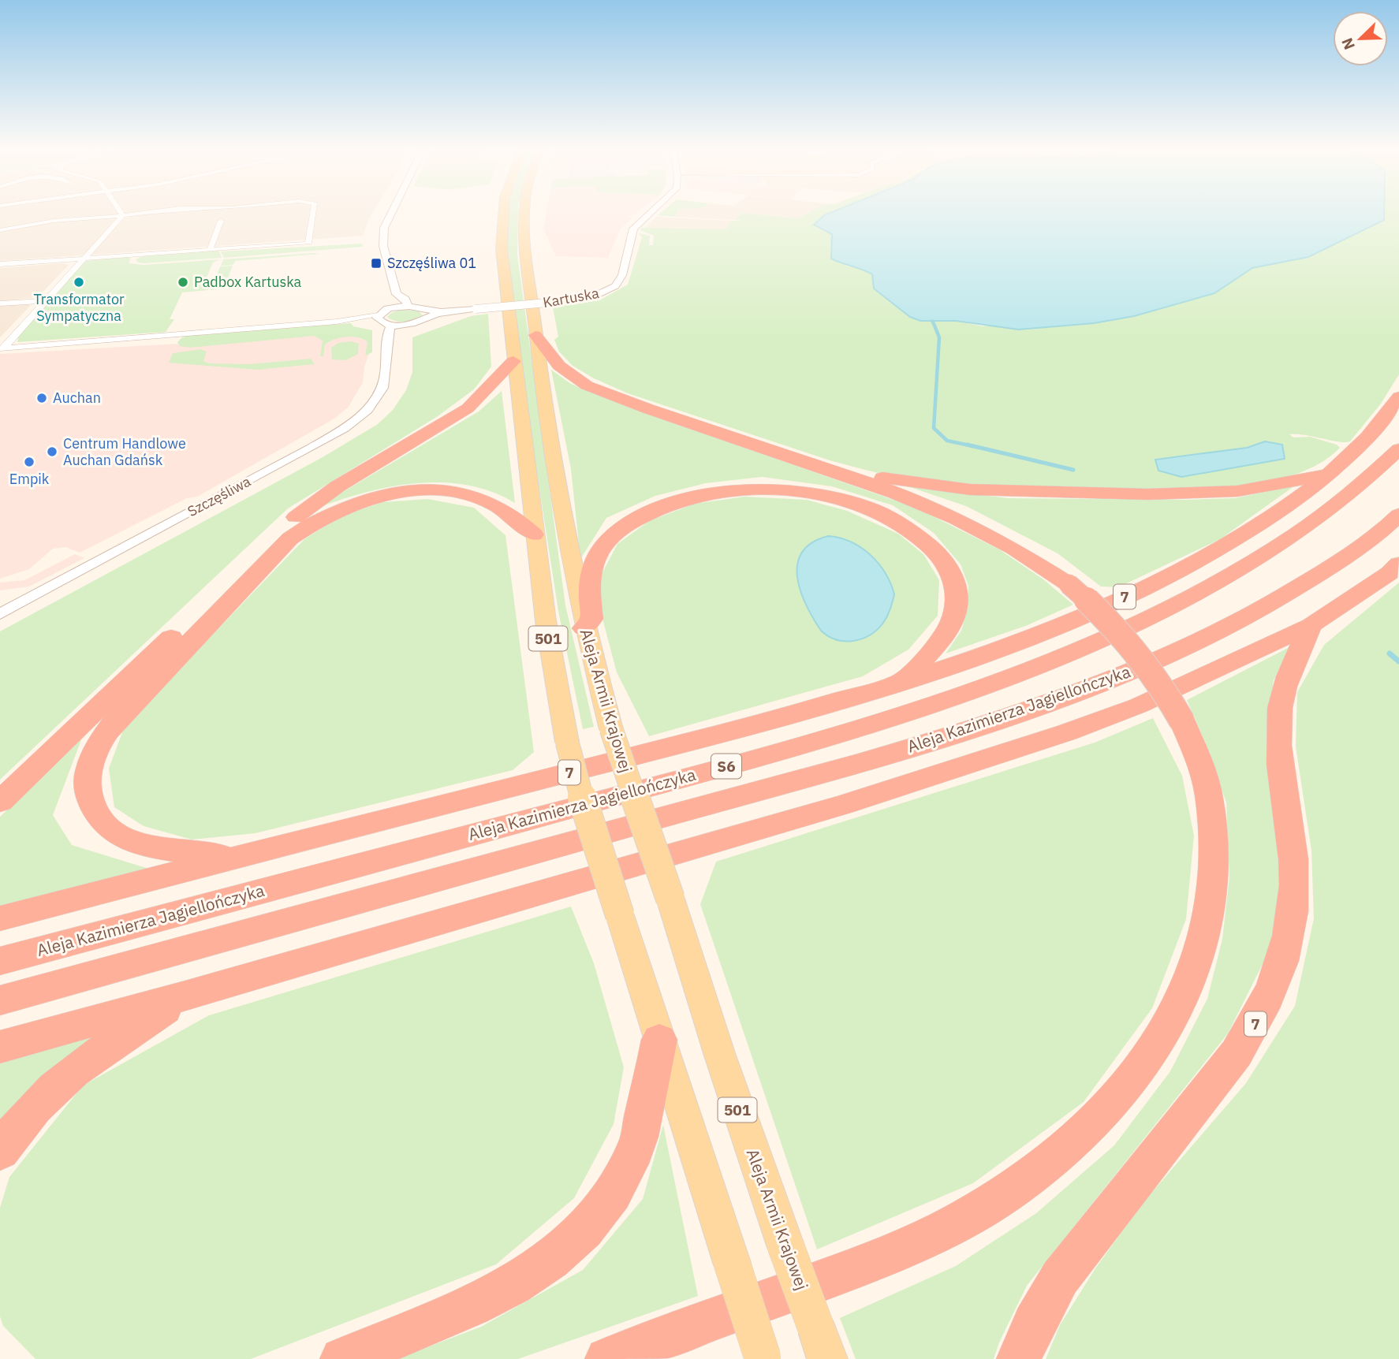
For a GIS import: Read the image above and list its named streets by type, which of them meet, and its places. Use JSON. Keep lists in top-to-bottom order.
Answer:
{
  "streets": {
    "highway": ["7", "Aleja Kazimierza Jagiellończyka", "S6"],
    "main road": ["501", "Aleja Armii Krajowej"],
    "street": ["Kartuska", "Szczęśliwa"]
  },
  "crossings": [
    ["7", "501"]
  ],
  "places": {
    "transit": ["Szczęśliwa 01"],
    "other": [
      "Transformator Sympatyczna",
      "Padbox Kartuska",
      "Auchan",
      "Centrum Handlowe Auchan Gdańsk",
      "Empik"
    ]
  },
  "north": "bottom left"
}
